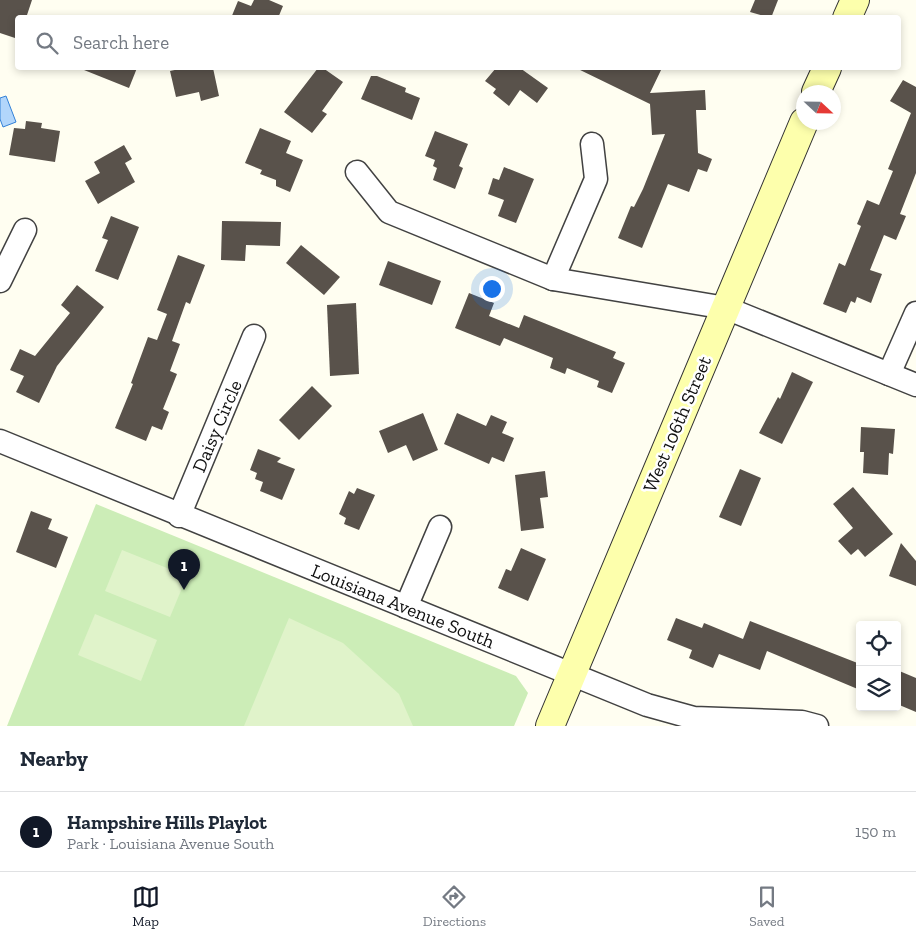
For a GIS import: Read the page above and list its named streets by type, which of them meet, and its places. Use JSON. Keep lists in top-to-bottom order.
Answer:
{
  "streets": {
    "street": ["West 106th Street", "Daisy Circle", "Louisiana Avenue South"]
  },
  "crossings": [
    ["West 106th Street", "Louisiana Avenue South"],
    ["Daisy Circle", "Louisiana Avenue South"]
  ],
  "north": "right",
  "page": {
    "search": "Search here",
    "pins": "1",
    "heading": "Nearby",
    "list": [
      {
        "mark": "1",
        "name": "Hampshire Hills Playlot",
        "note": "Park · Louisiana Avenue South",
        "value": "150 m"
      }
    ],
    "nav": ["Map", "Directions", "Saved"]
  }
}
